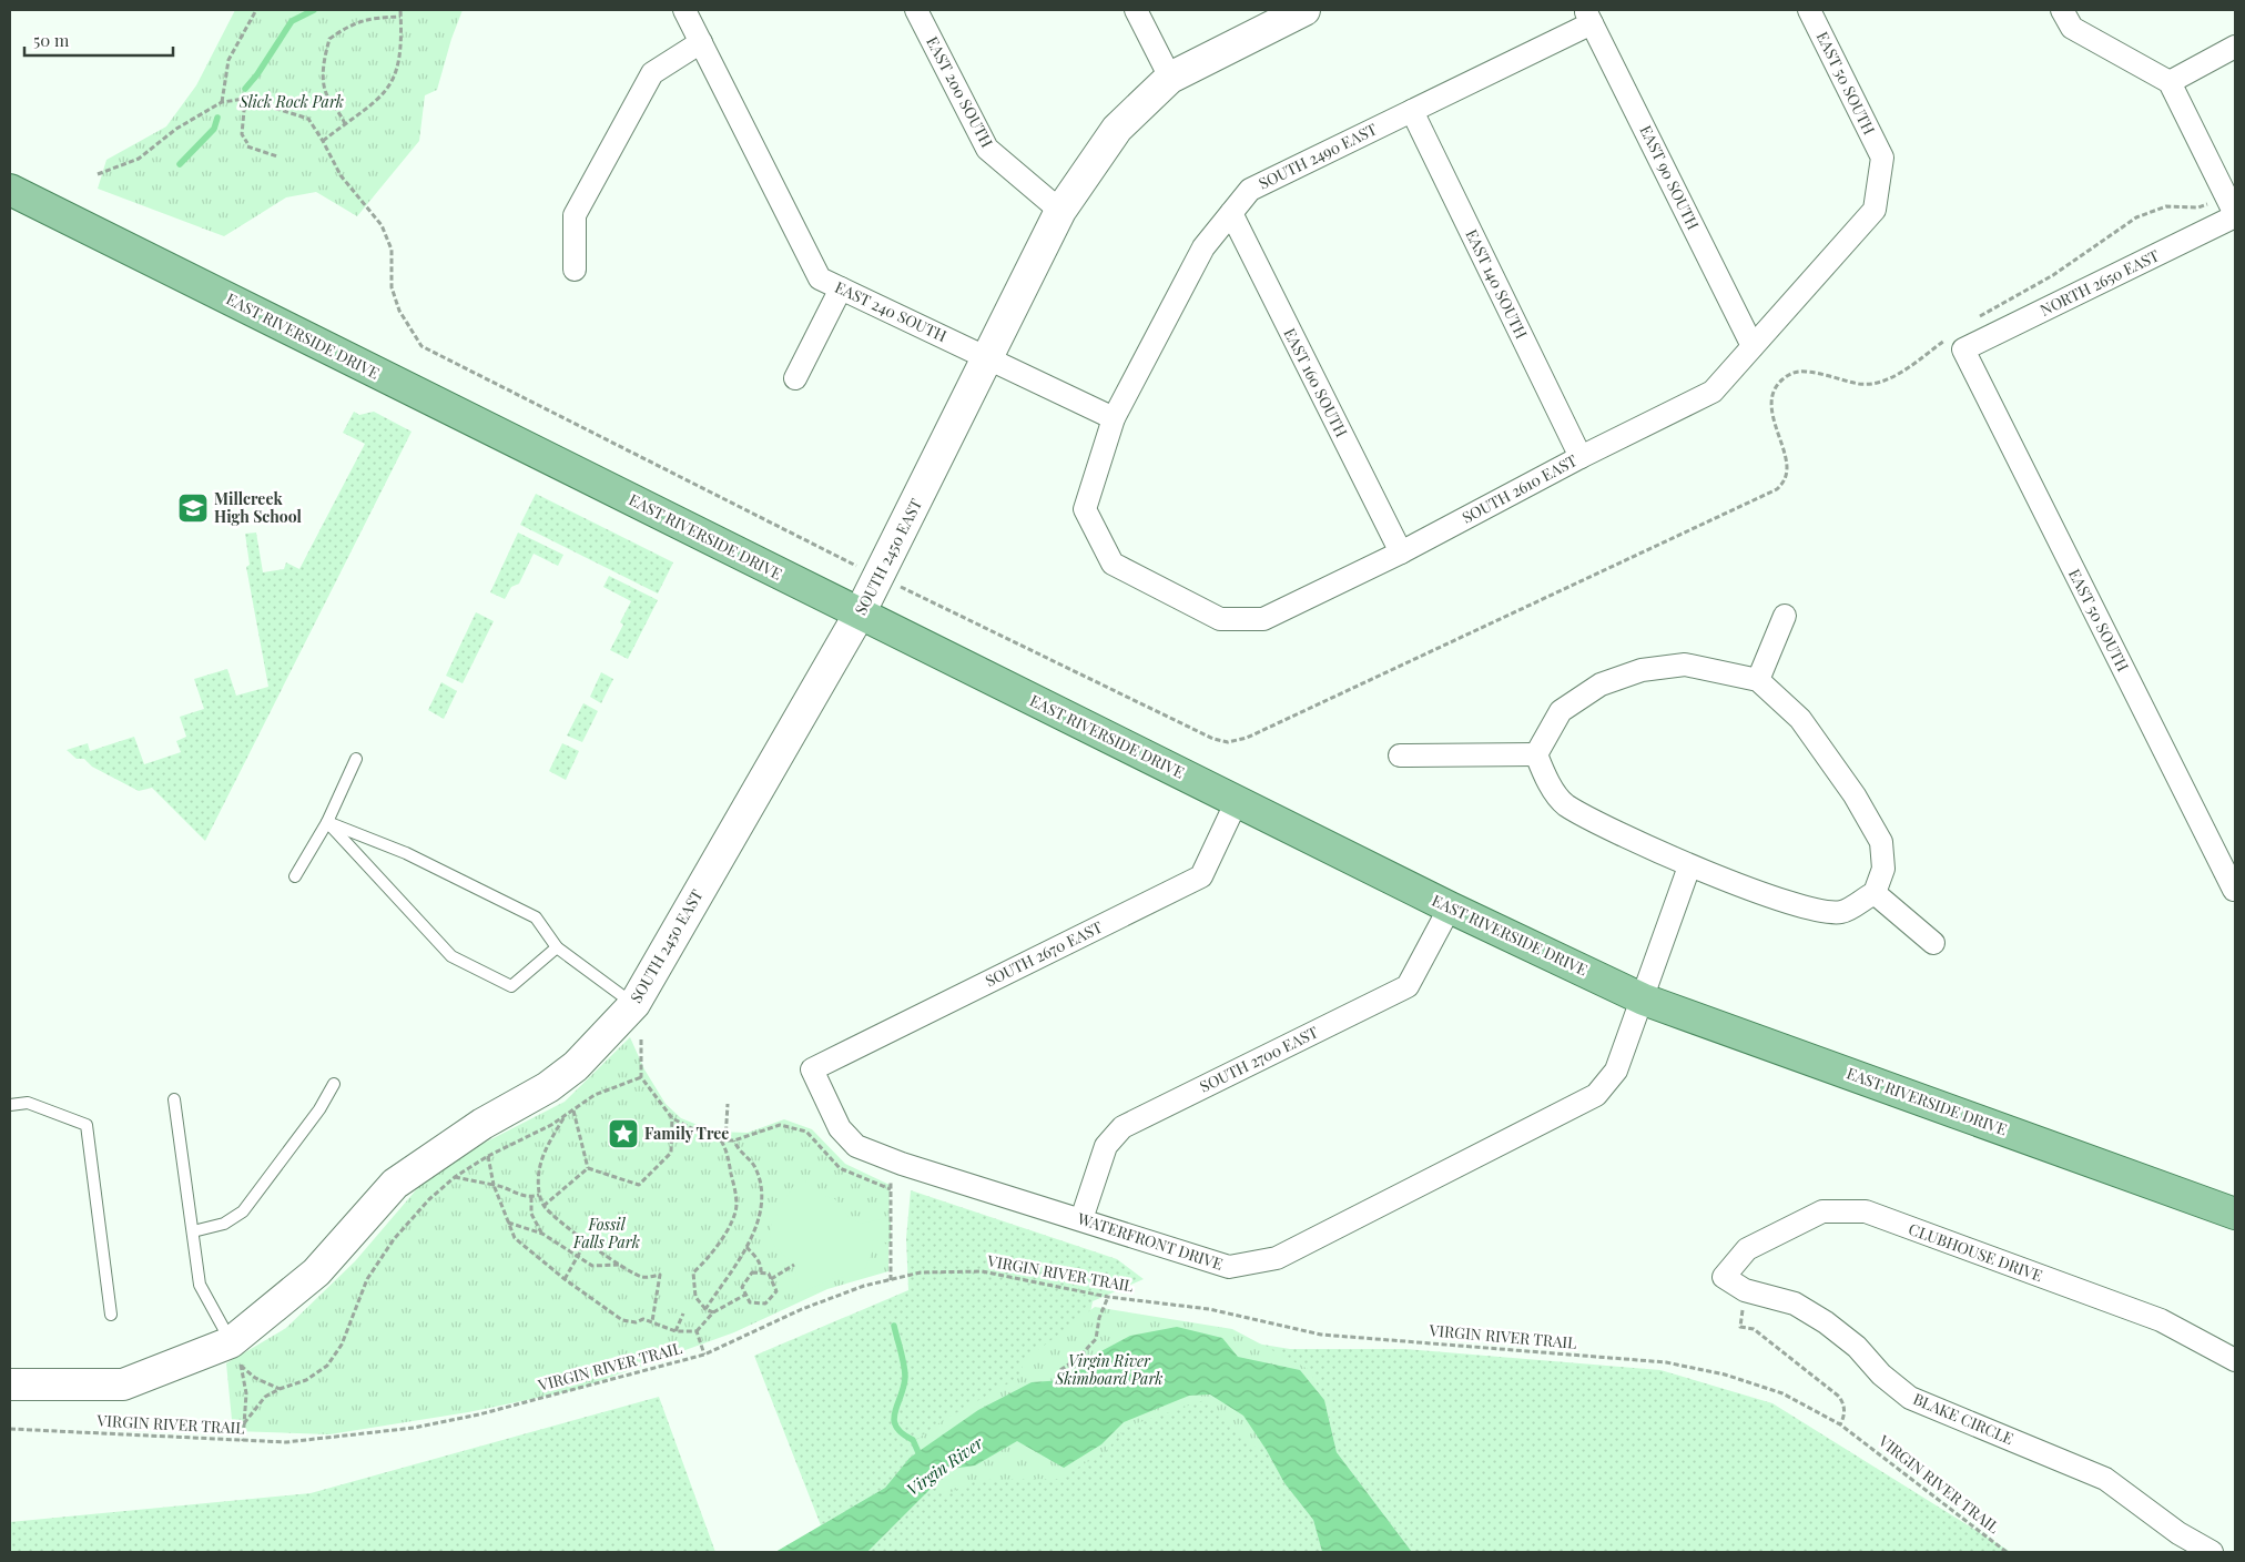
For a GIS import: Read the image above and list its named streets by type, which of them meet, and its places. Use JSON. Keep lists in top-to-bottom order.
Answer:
{
  "streets": {
    "main road": ["EAST RIVERSIDE DRIVE"],
    "street": [
      "EAST 50 SOUTH",
      "EAST 200 SOUTH",
      "SOUTH 2490 EAST",
      "EAST 90 SOUTH",
      "NORTH 2650 EAST",
      "EAST 140 SOUTH",
      "EAST 240 SOUTH",
      "EAST 160 SOUTH",
      "SOUTH 2610 EAST",
      "SOUTH 2450 EAST",
      "SOUTH 2670 EAST",
      "SOUTH 2700 EAST",
      "WATERFRONT DRIVE",
      "CLUBHOUSE DRIVE",
      "BLAKE CIRCLE"
    ],
    "path": ["VIRGIN RIVER TRAIL"]
  },
  "crossings": [
    ["EAST 50 SOUTH", "NORTH 2650 EAST"],
    ["EAST 50 SOUTH", "SOUTH 2610 EAST"],
    ["EAST 200 SOUTH", "SOUTH 2450 EAST"],
    ["SOUTH 2490 EAST", "EAST 90 SOUTH"],
    ["SOUTH 2490 EAST", "EAST 140 SOUTH"],
    ["SOUTH 2490 EAST", "EAST 240 SOUTH"],
    ["SOUTH 2490 EAST", "EAST 160 SOUTH"],
    ["SOUTH 2490 EAST", "SOUTH 2610 EAST"],
    ["EAST 90 SOUTH", "SOUTH 2610 EAST"],
    ["EAST 140 SOUTH", "SOUTH 2610 EAST"],
    ["EAST 240 SOUTH", "SOUTH 2450 EAST"],
    ["EAST RIVERSIDE DRIVE", "SOUTH 2450 EAST"],
    ["EAST RIVERSIDE DRIVE", "SOUTH 2670 EAST"],
    ["EAST RIVERSIDE DRIVE", "SOUTH 2700 EAST"],
    ["EAST RIVERSIDE DRIVE", "WATERFRONT DRIVE"],
    ["EAST 160 SOUTH", "SOUTH 2610 EAST"],
    ["SOUTH 2670 EAST", "WATERFRONT DRIVE"],
    ["SOUTH 2700 EAST", "WATERFRONT DRIVE"],
    ["CLUBHOUSE DRIVE", "BLAKE CIRCLE"]
  ],
  "water": ["Virgin River"],
  "parks": ["Slick Rock Park", "Fossil Falls Park", "Virgin River Skimboard Park"],
  "places": {
    "school or university": ["Millcreek High School"],
    "place": ["Family Tree"]
  },
  "scale_bar": "50 m"
}
